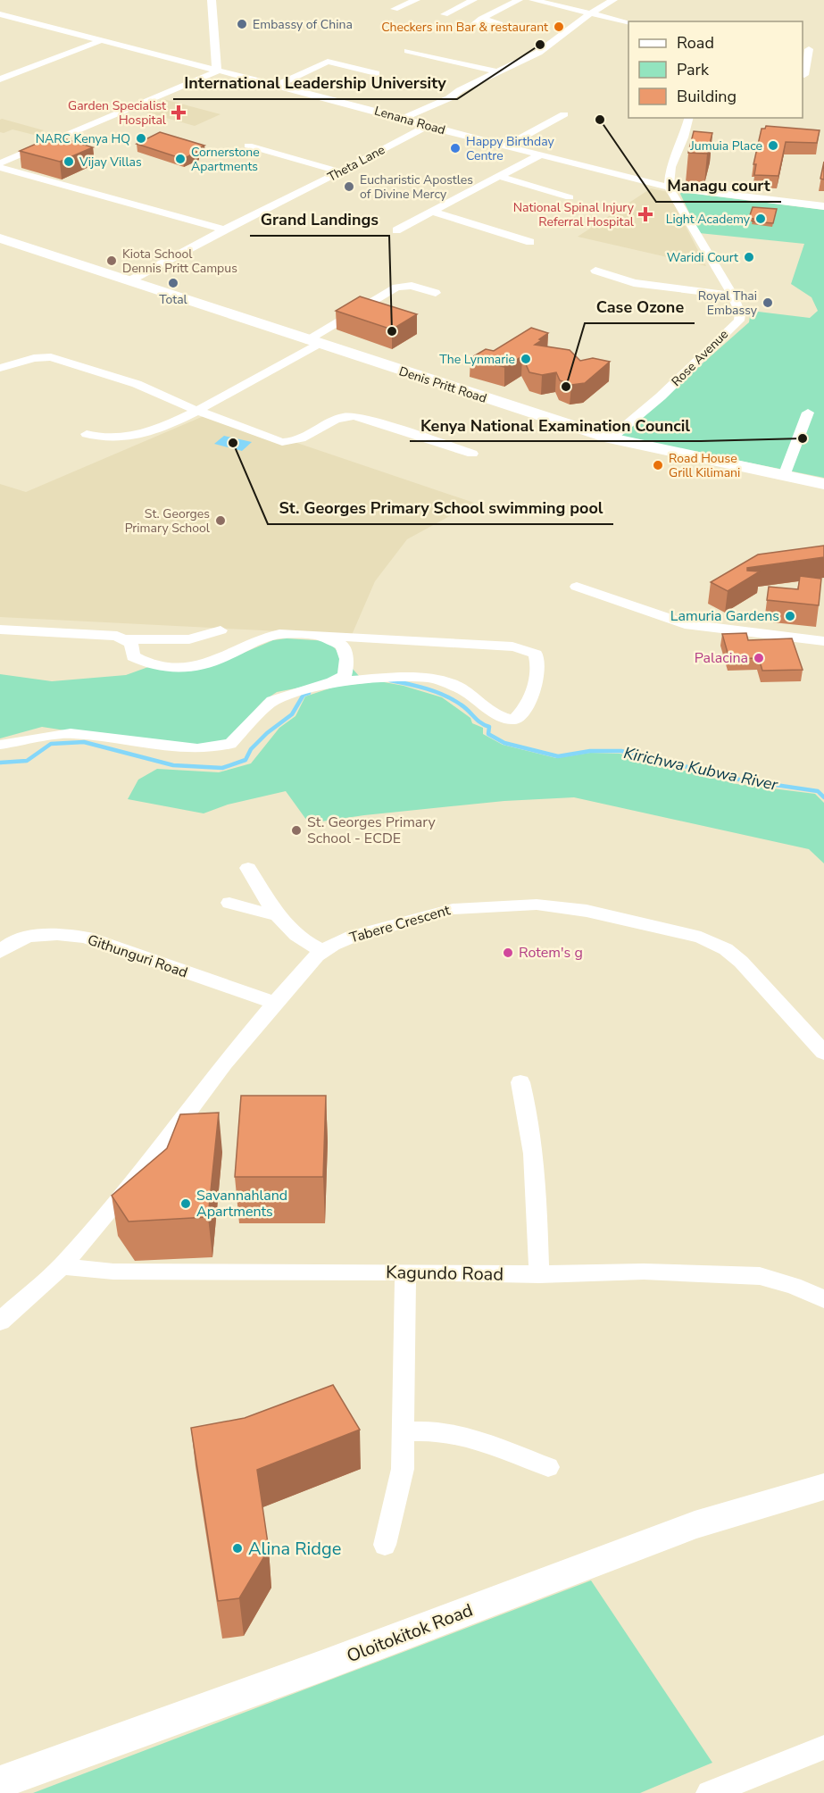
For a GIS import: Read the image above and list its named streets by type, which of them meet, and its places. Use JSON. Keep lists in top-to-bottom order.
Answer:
{
  "streets": {
    "main road": ["Denis Pritt Road", "Oloitokitok Road"],
    "street": [
      "Lenana Road",
      "Theta Lane",
      "Rose Avenue",
      "Tabere Crescent",
      "Githunguri Road",
      "Kagundo Road"
    ]
  },
  "crossings": [
    ["Lenana Road", "Theta Lane"],
    ["Lenana Road", "Rose Avenue"],
    ["Rose Avenue", "Denis Pritt Road"],
    ["Tabere Crescent", "Githunguri Road"],
    ["Tabere Crescent", "Kagundo Road"]
  ],
  "water": ["Kirichwa Kubwa River"],
  "places": {
    "other": [
      "Embassy of China",
      "Checkers inn Bar & restaurant",
      "International Leadership University",
      "Managu court",
      "NARC Kenya HQ",
      "Jumuia Place",
      "Happy Birthday Centre",
      "Cornerstone Apartments",
      "Vijay Villas",
      "Eucharistic Apostles of Divine Mercy",
      "Light Academy",
      "Waridi Court",
      "Kiota School Dennis Pritt Campus",
      "Total",
      "Royal Thai Embassy",
      "Grand Landings",
      "The Lynmarie",
      "Case Ozone",
      "Kenya National Examination Council",
      "St. Georges Primary School swimming pool",
      "Road House Grill Kilimani",
      "St. Georges Primary School",
      "Lamuria Gardens",
      "Palacina",
      "St. Georges Primary School - ECDE",
      "Rotem's g",
      "Savannahland Apartments",
      "Alina Ridge"
    ],
    "health": ["Garden Specialist Hospital", "National Spinal Injury Referral Hospital"]
  },
  "legend": ["Road", "Park", "Building"]
}
